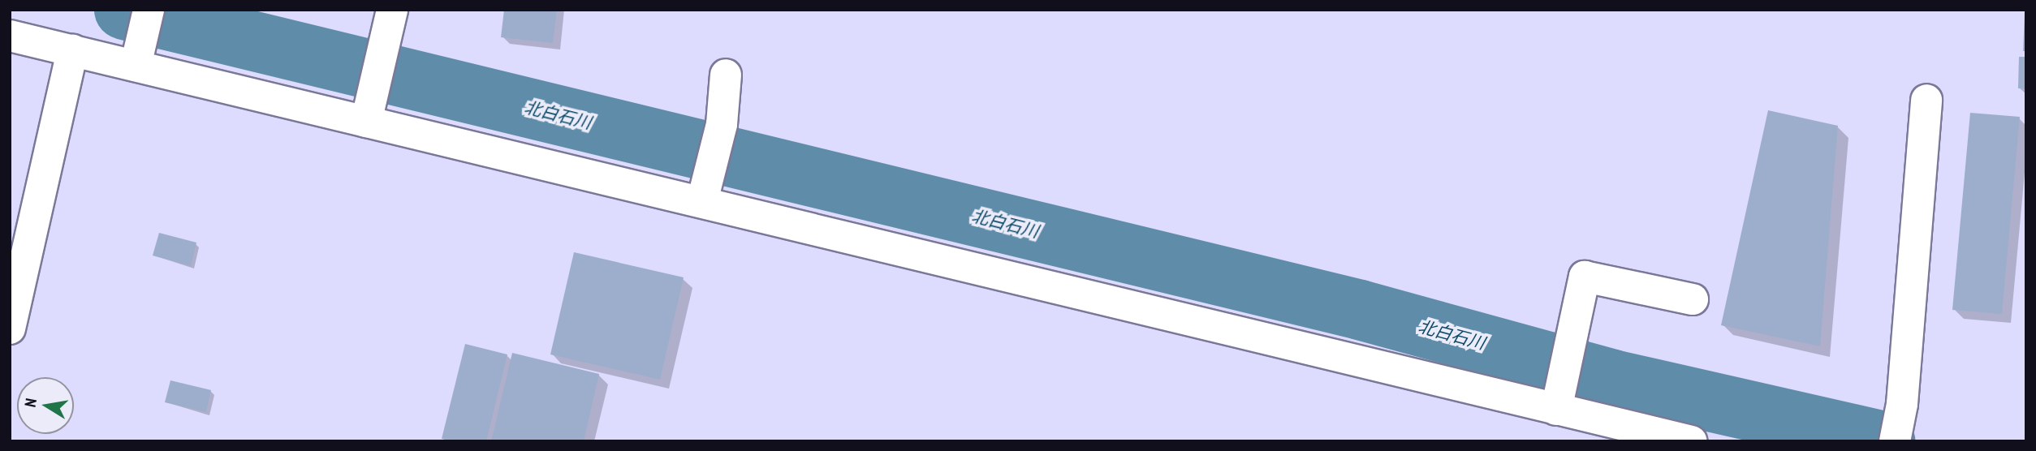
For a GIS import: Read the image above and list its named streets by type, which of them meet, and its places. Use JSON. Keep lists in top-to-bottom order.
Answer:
{
  "water": ["北白石川"],
  "north": "left"
}
